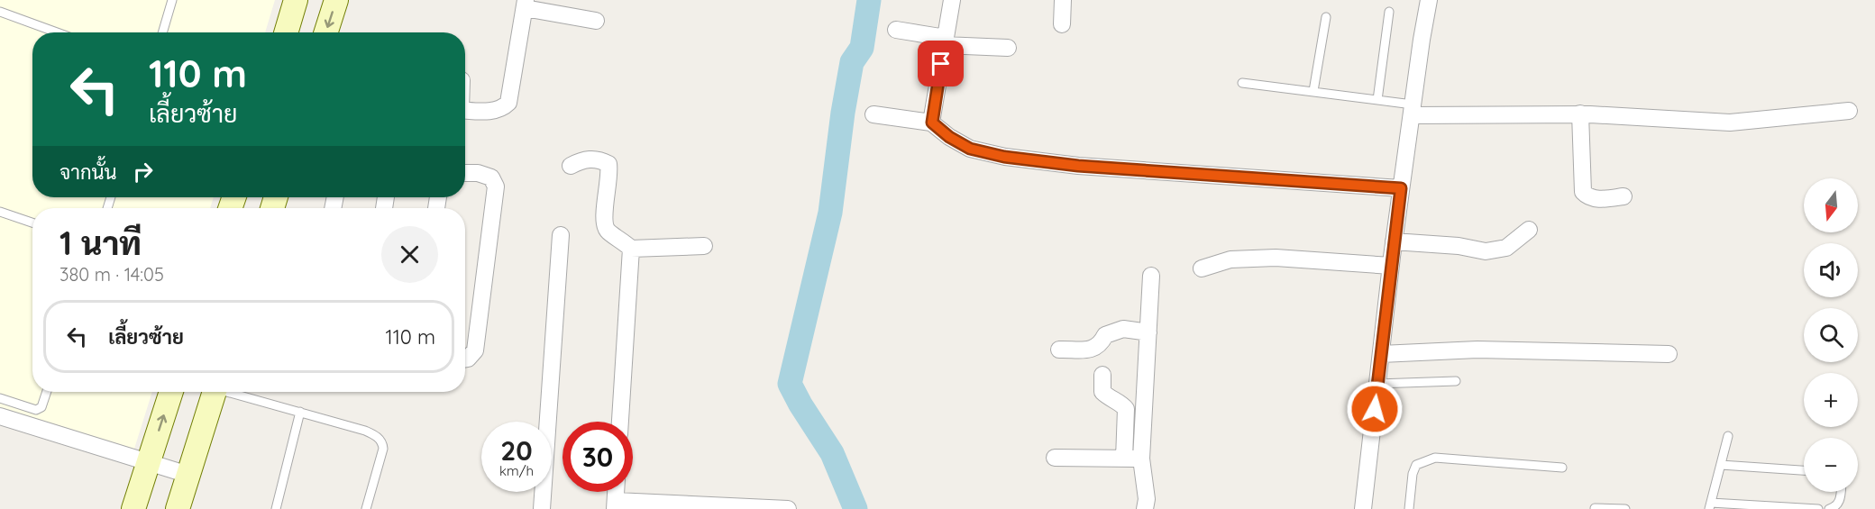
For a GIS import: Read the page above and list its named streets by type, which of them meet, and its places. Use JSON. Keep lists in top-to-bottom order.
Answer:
{
  "north": "bottom",
  "page": {
    "turn": ["110 m", "เลี้ยวซ้าย"],
    "then": "จากนั้น",
    "map_buttons": ["+", "−"],
    "heading": ["1 นาที", "380 m · 14:05"],
    "list": [
      {
        "name": "เลี้ยวซ้าย",
        "value": "110 m"
      }
    ],
    "speed": "20 km/h",
    "limit": "30"
  }
}
